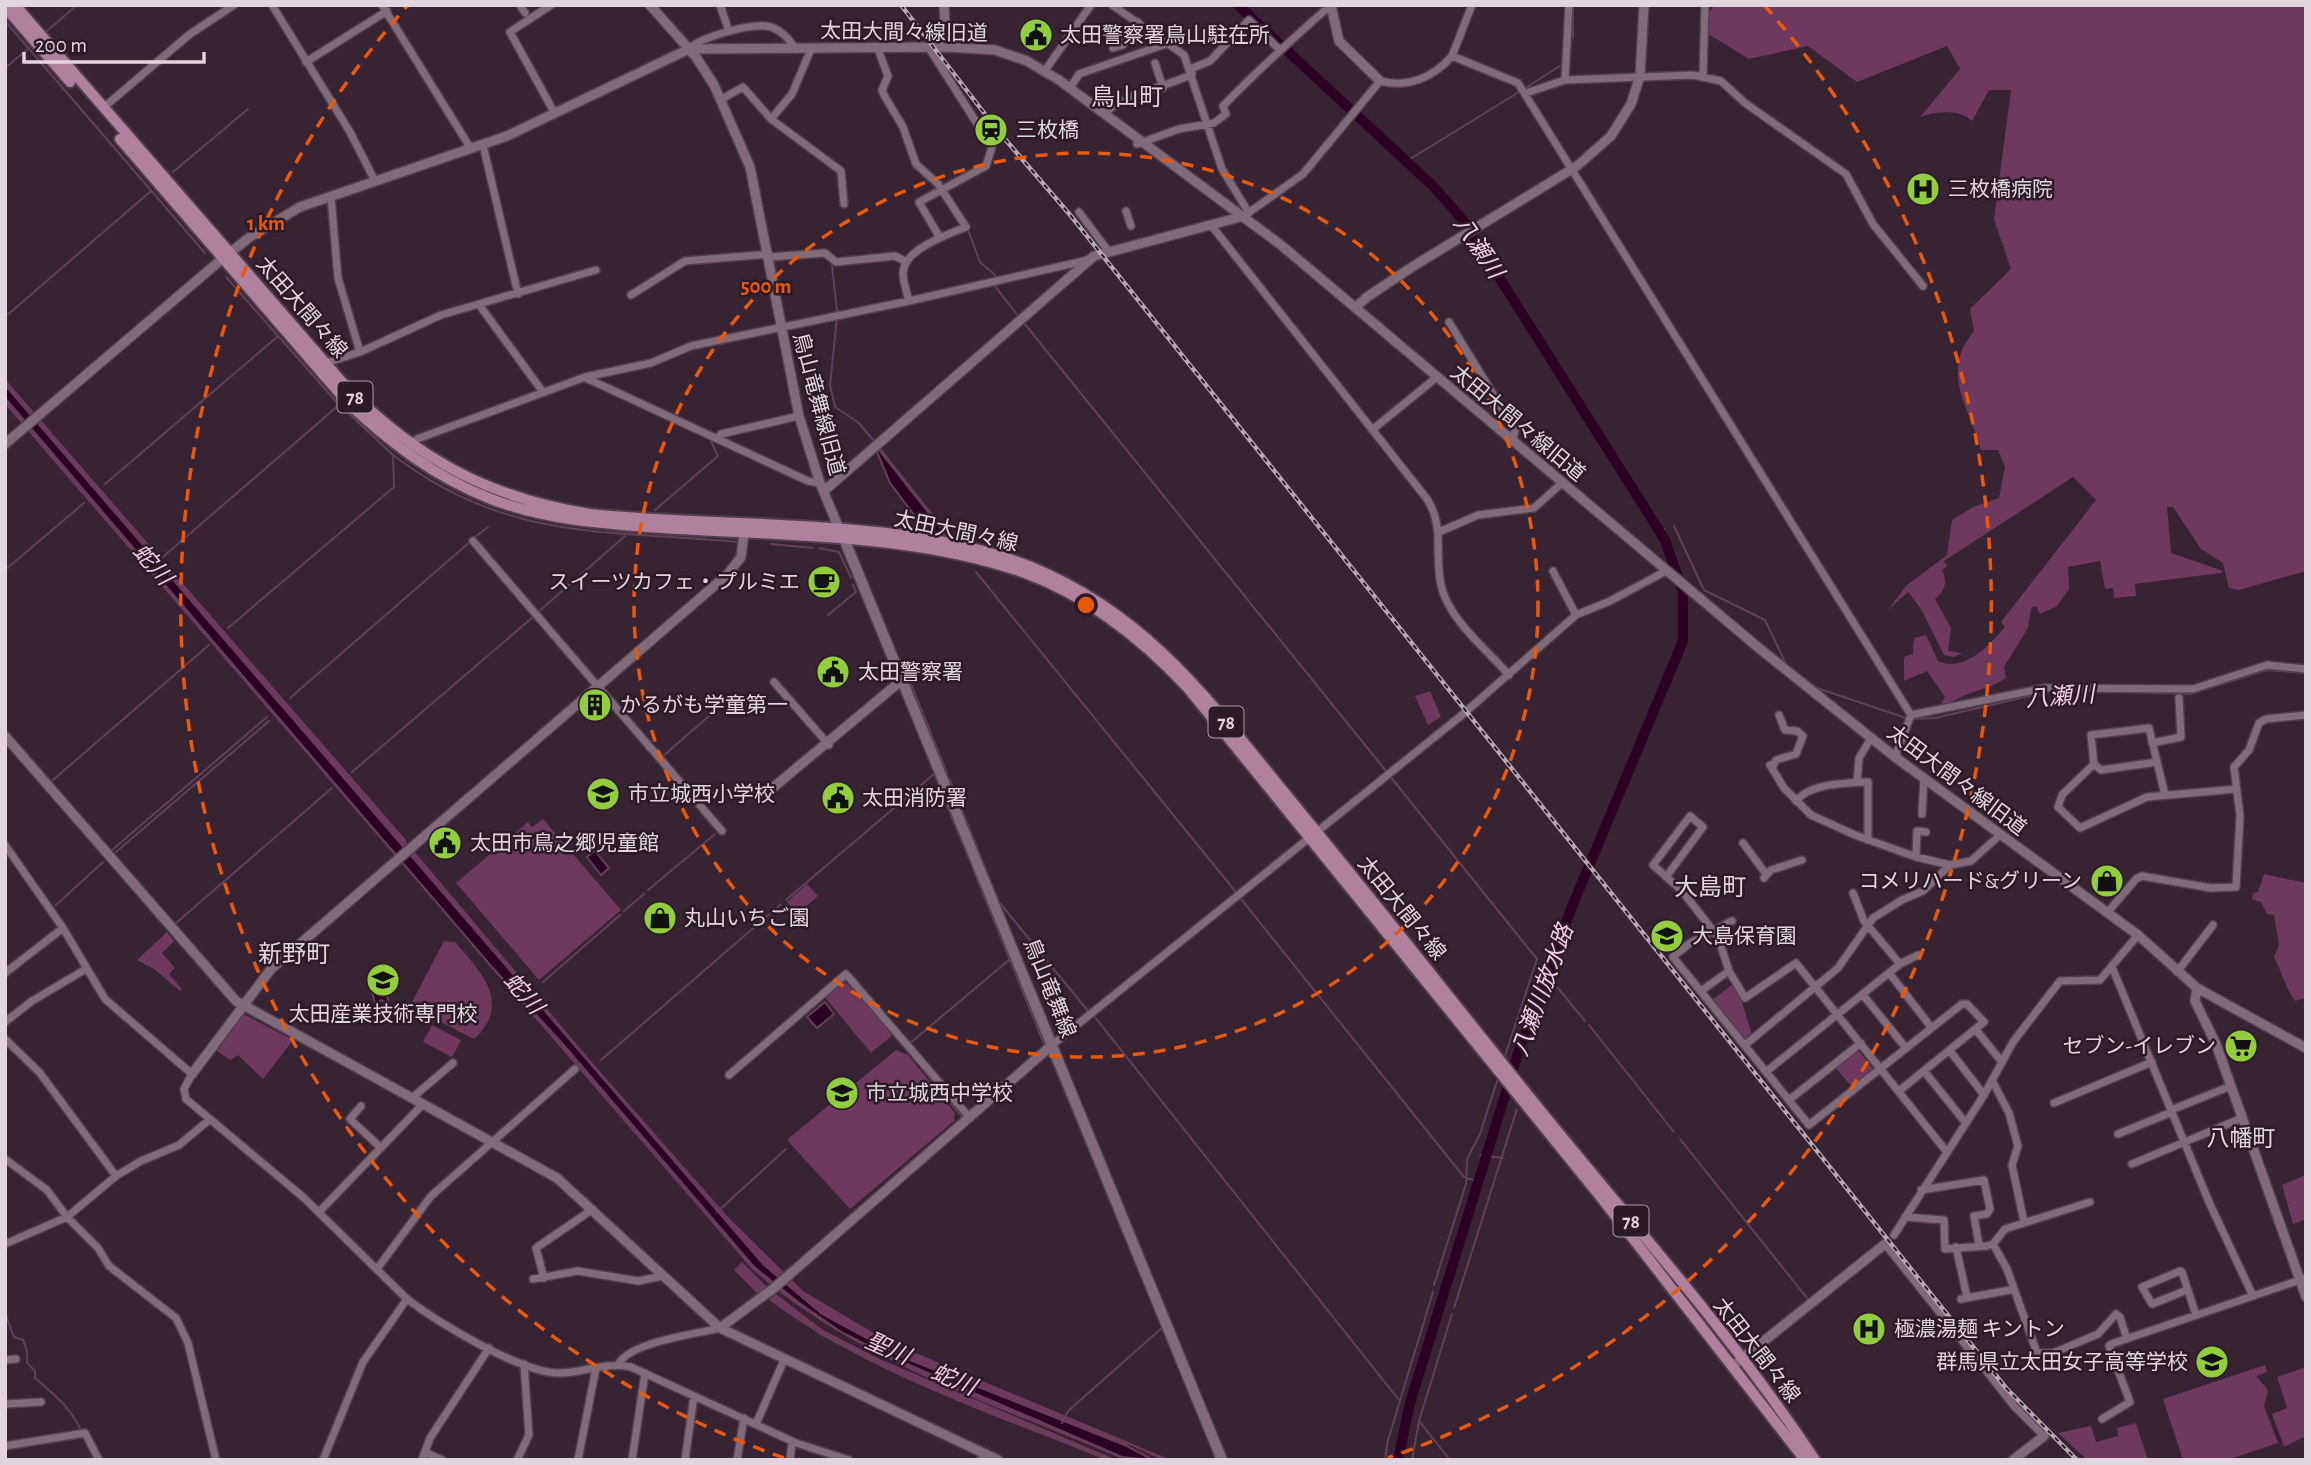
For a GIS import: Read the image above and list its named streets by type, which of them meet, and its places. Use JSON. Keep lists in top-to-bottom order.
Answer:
{
  "streets": {
    "main road": ["太田大間々線", "78", "鳥山竜舞線"],
    "street": ["太田大間々線旧道", "鳥山竜舞線旧道"]
  },
  "crossings": [
    ["太田大間々線旧道", "鳥山竜舞線旧道"],
    ["太田大間々線", "鳥山竜舞線旧道"],
    ["太田大間々線", "鳥山竜舞線"],
    ["鳥山竜舞線旧道", "鳥山竜舞線"]
  ],
  "districts": [
    "鳥山町",
    "大島町",
    "新野町",
    "八幡町"
  ],
  "water": [
    "八瀬川",
    "蛇川",
    "八瀬川放水路",
    "聖川"
  ],
  "places": {
    "public building": [
      "太田警察署鳥山駐在所",
      "太田警察署",
      "太田消防署",
      "太田市鳥之郷児童館"
    ],
    "station": ["三枚橋"],
    "hospital": ["三枚橋病院", "極濃湯麺 キントン"],
    "cafe": ["スイーツカフェ・プルミエ"],
    "building": ["かるがも学童第一"],
    "school or university": [
      "市立城西小学校",
      "大島保育園",
      "太田産業技術専門校",
      "市立城西中学校",
      "群馬県立太田女子高等学校"
    ],
    "shop": ["コメリハード&グリーン", "丸山いちご園"],
    "supermarket": ["セブン-イレブン"]
  },
  "scale_bar": "200 m",
  "rings": ["1 km", "500 m"]
}
